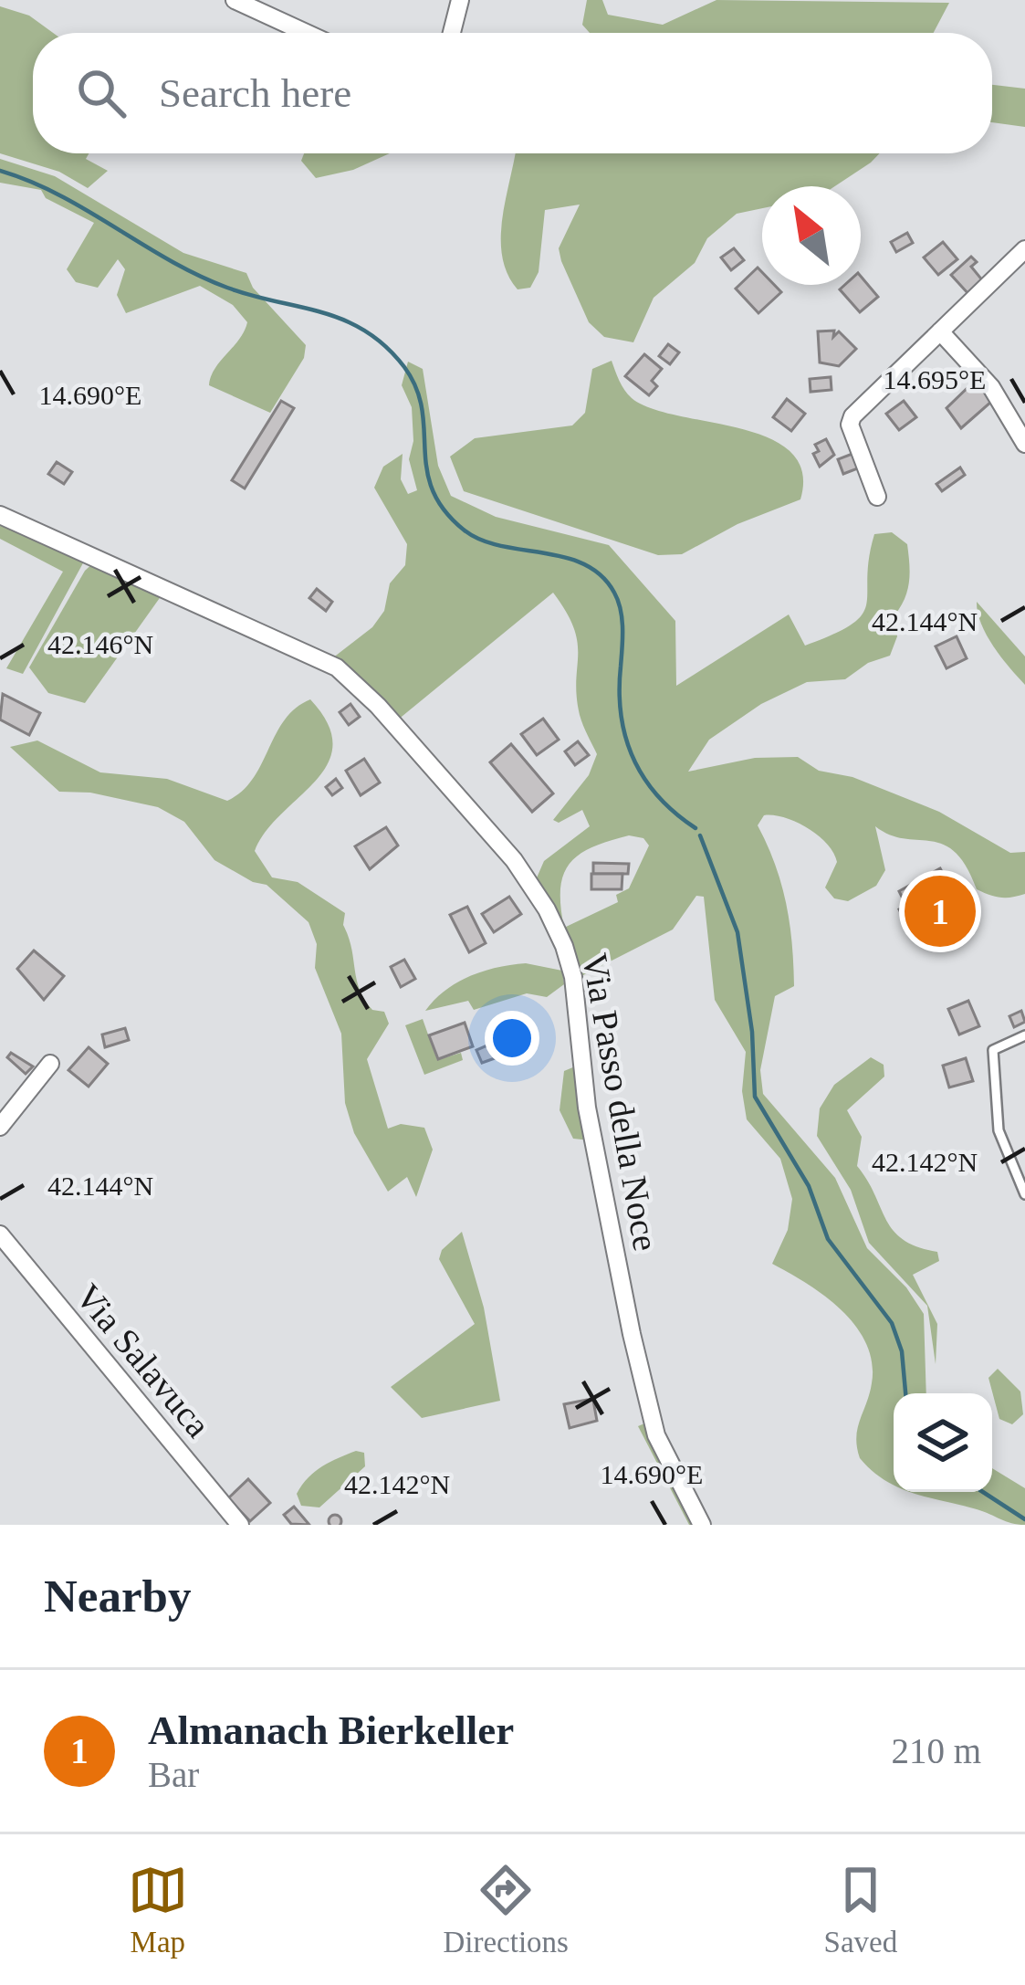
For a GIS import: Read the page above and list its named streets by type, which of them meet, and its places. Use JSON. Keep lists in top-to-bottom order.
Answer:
{
  "streets": {
    "street": ["Via Passo della Noce", "Via Salavuca"]
  },
  "north": "top left",
  "page": {
    "search": "Search here",
    "pins": "1",
    "heading": "Nearby",
    "list": [
      {
        "mark": "1",
        "name": "Almanach Bierkeller",
        "note": "Bar",
        "value": "210 m"
      }
    ],
    "nav": ["Map", "Directions", "Saved"]
  },
  "coordinates": [
    "14.695°E",
    "14.690°E",
    "42.144°N",
    "42.146°N",
    "42.142°N"
  ]
}
